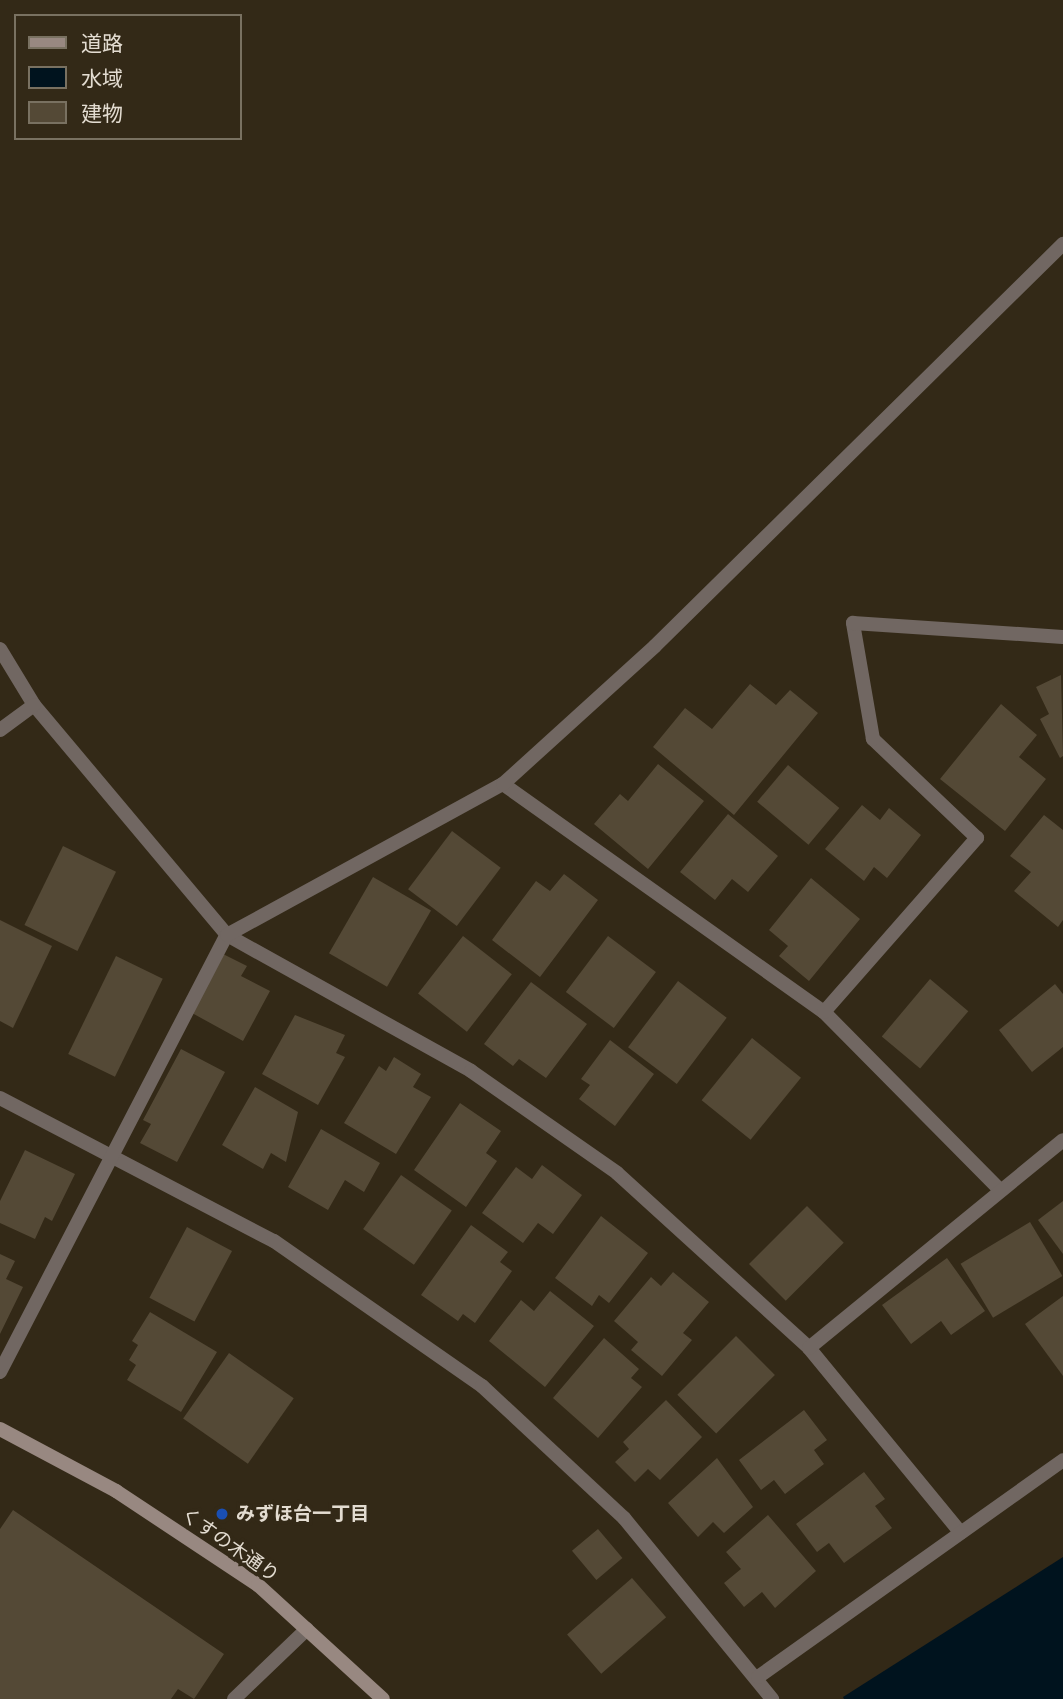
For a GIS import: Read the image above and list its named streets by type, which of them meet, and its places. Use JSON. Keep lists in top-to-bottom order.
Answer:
{
  "streets": {
    "street": ["くすの木通り"]
  },
  "places": ["みずほ台一丁目"],
  "legend": ["道路", "水域", "建物"]
}
